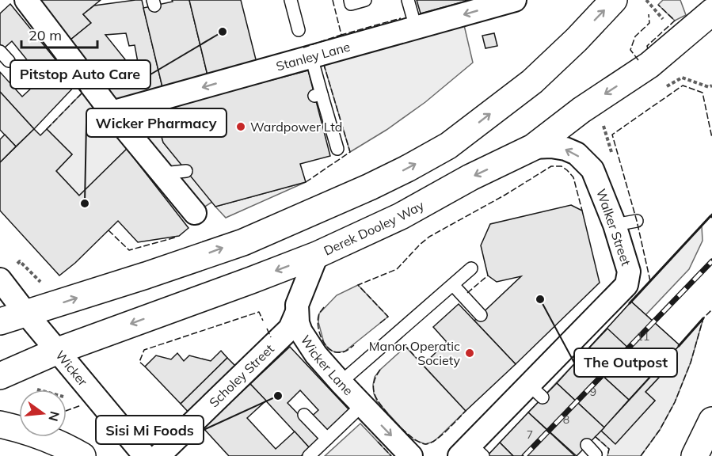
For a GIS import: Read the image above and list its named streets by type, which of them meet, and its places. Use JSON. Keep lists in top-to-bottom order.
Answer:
{
  "streets": {
    "main road": ["Derek Dooley Way"],
    "street": [
      "Stanley Lane",
      "Walker Street",
      "Wicker Lane",
      "Wicker",
      "Scholey Street"
    ]
  },
  "crossings": [
    ["Derek Dooley Way", "Walker Street"],
    ["Derek Dooley Way", "Wicker Lane"],
    ["Derek Dooley Way", "Wicker"],
    ["Wicker Lane", "Scholey Street"]
  ],
  "one_way": ["Stanley Lane"],
  "places": [
    "Pitstop Auto Care",
    "Wardpower Ltd",
    "Wicker Pharmacy",
    "The Outpost",
    "Manor Operatic Society",
    "Sisi Mi Foods"
  ],
  "house_numbers": [
    "11",
    "9",
    "8",
    "7"
  ],
  "scale_bar": "20 m",
  "north": "right"
}
